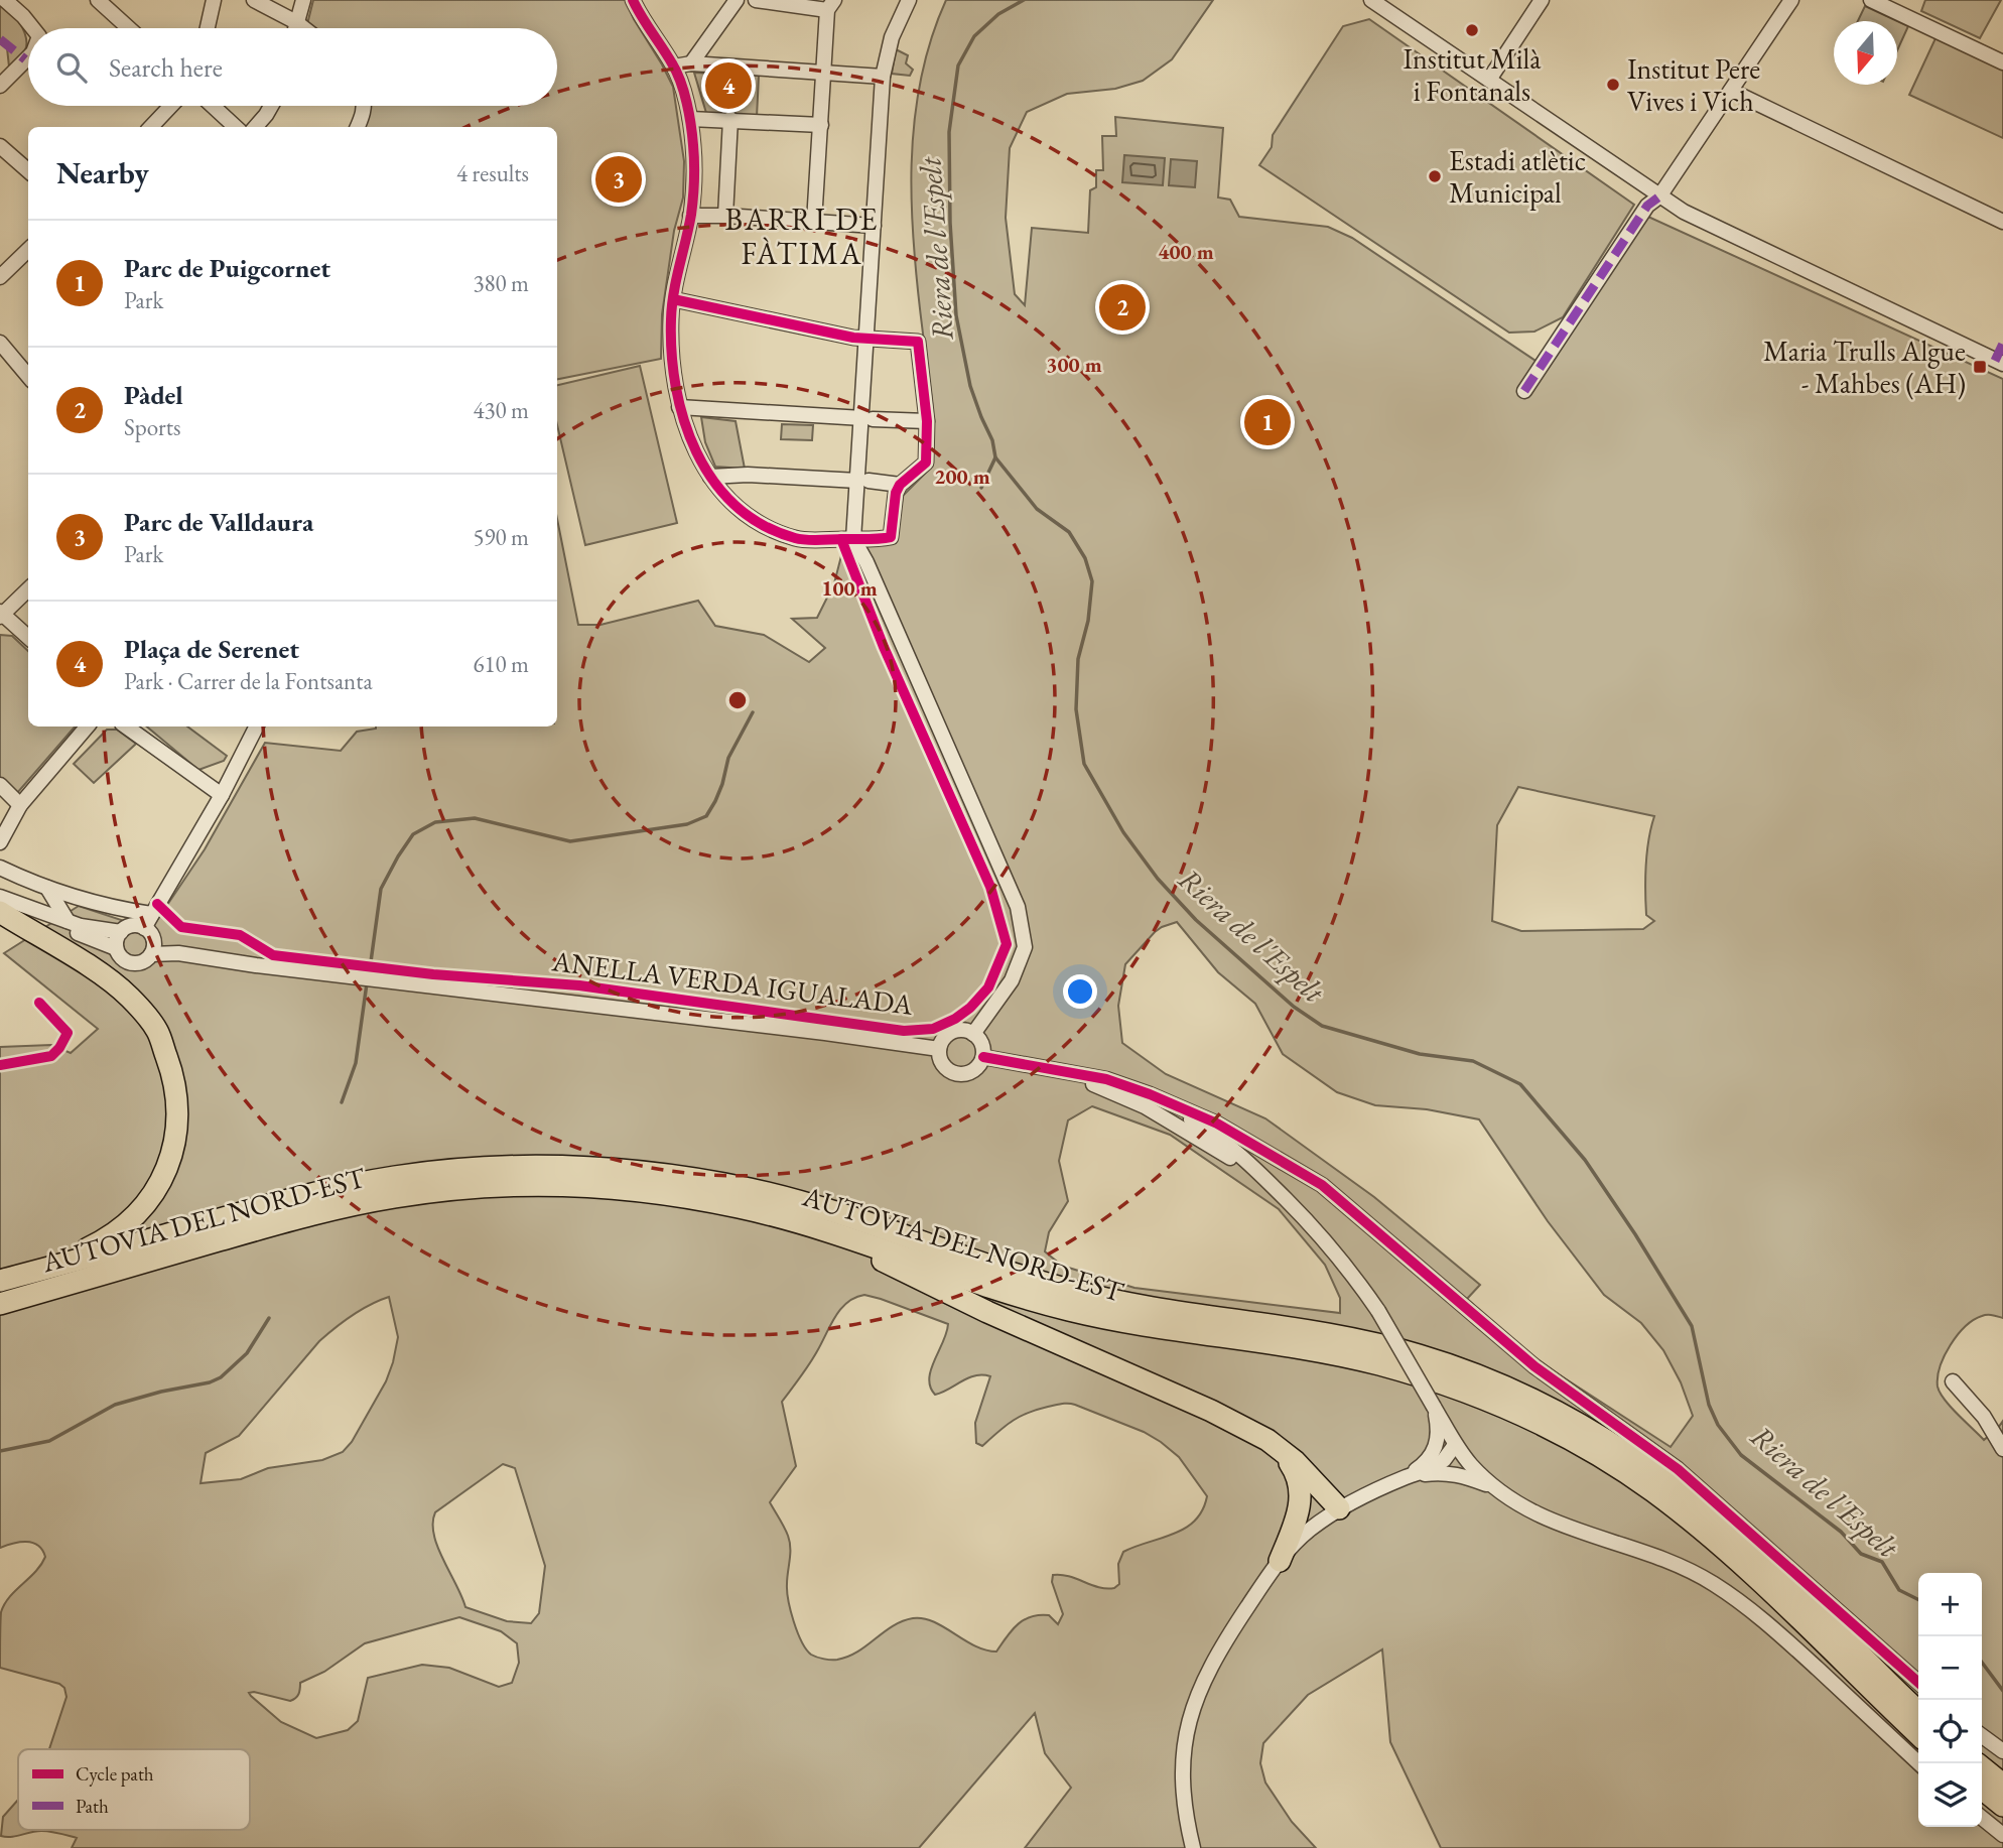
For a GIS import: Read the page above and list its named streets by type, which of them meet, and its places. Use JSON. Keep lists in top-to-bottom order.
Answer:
{
  "streets": {
    "highway": ["AUTOVIA DEL NORD-EST"],
    "cycle path": ["ANELLA VERDA IGUALADA"]
  },
  "districts": ["BARRI DE FÀTIMA"],
  "water": ["Riera de l'Espelt"],
  "places": {
    "other": ["Institut Milà i Fontanals", "Institut Pere Vives i Vich", "Estadi atlètic Municipal"],
    "transit": ["Maria Trulls Algue - Mahbes (AH)"]
  },
  "legend": ["Cycle path", "Path"],
  "north": "bottom",
  "page": {
    "search": "Search here",
    "pins": [
      "4",
      "3",
      "2",
      "1"
    ],
    "heading": ["Nearby", "4 results"],
    "list": [
      {
        "mark": "1",
        "name": "Parc de Puigcornet",
        "note": "Park",
        "value": "380 m"
      },
      {
        "mark": "2",
        "name": "Pàdel",
        "note": "Sports",
        "value": "430 m"
      },
      {
        "mark": "3",
        "name": "Parc de Valldaura",
        "note": "Park",
        "value": "590 m"
      },
      {
        "mark": "4",
        "name": "Plaça de Serenet",
        "note": "Park · Carrer de la Fontsanta",
        "value": "610 m"
      }
    ],
    "map_buttons": ["+", "−"]
  },
  "rings": [
    "400 m",
    "300 m",
    "200 m",
    "100 m"
  ]
}
